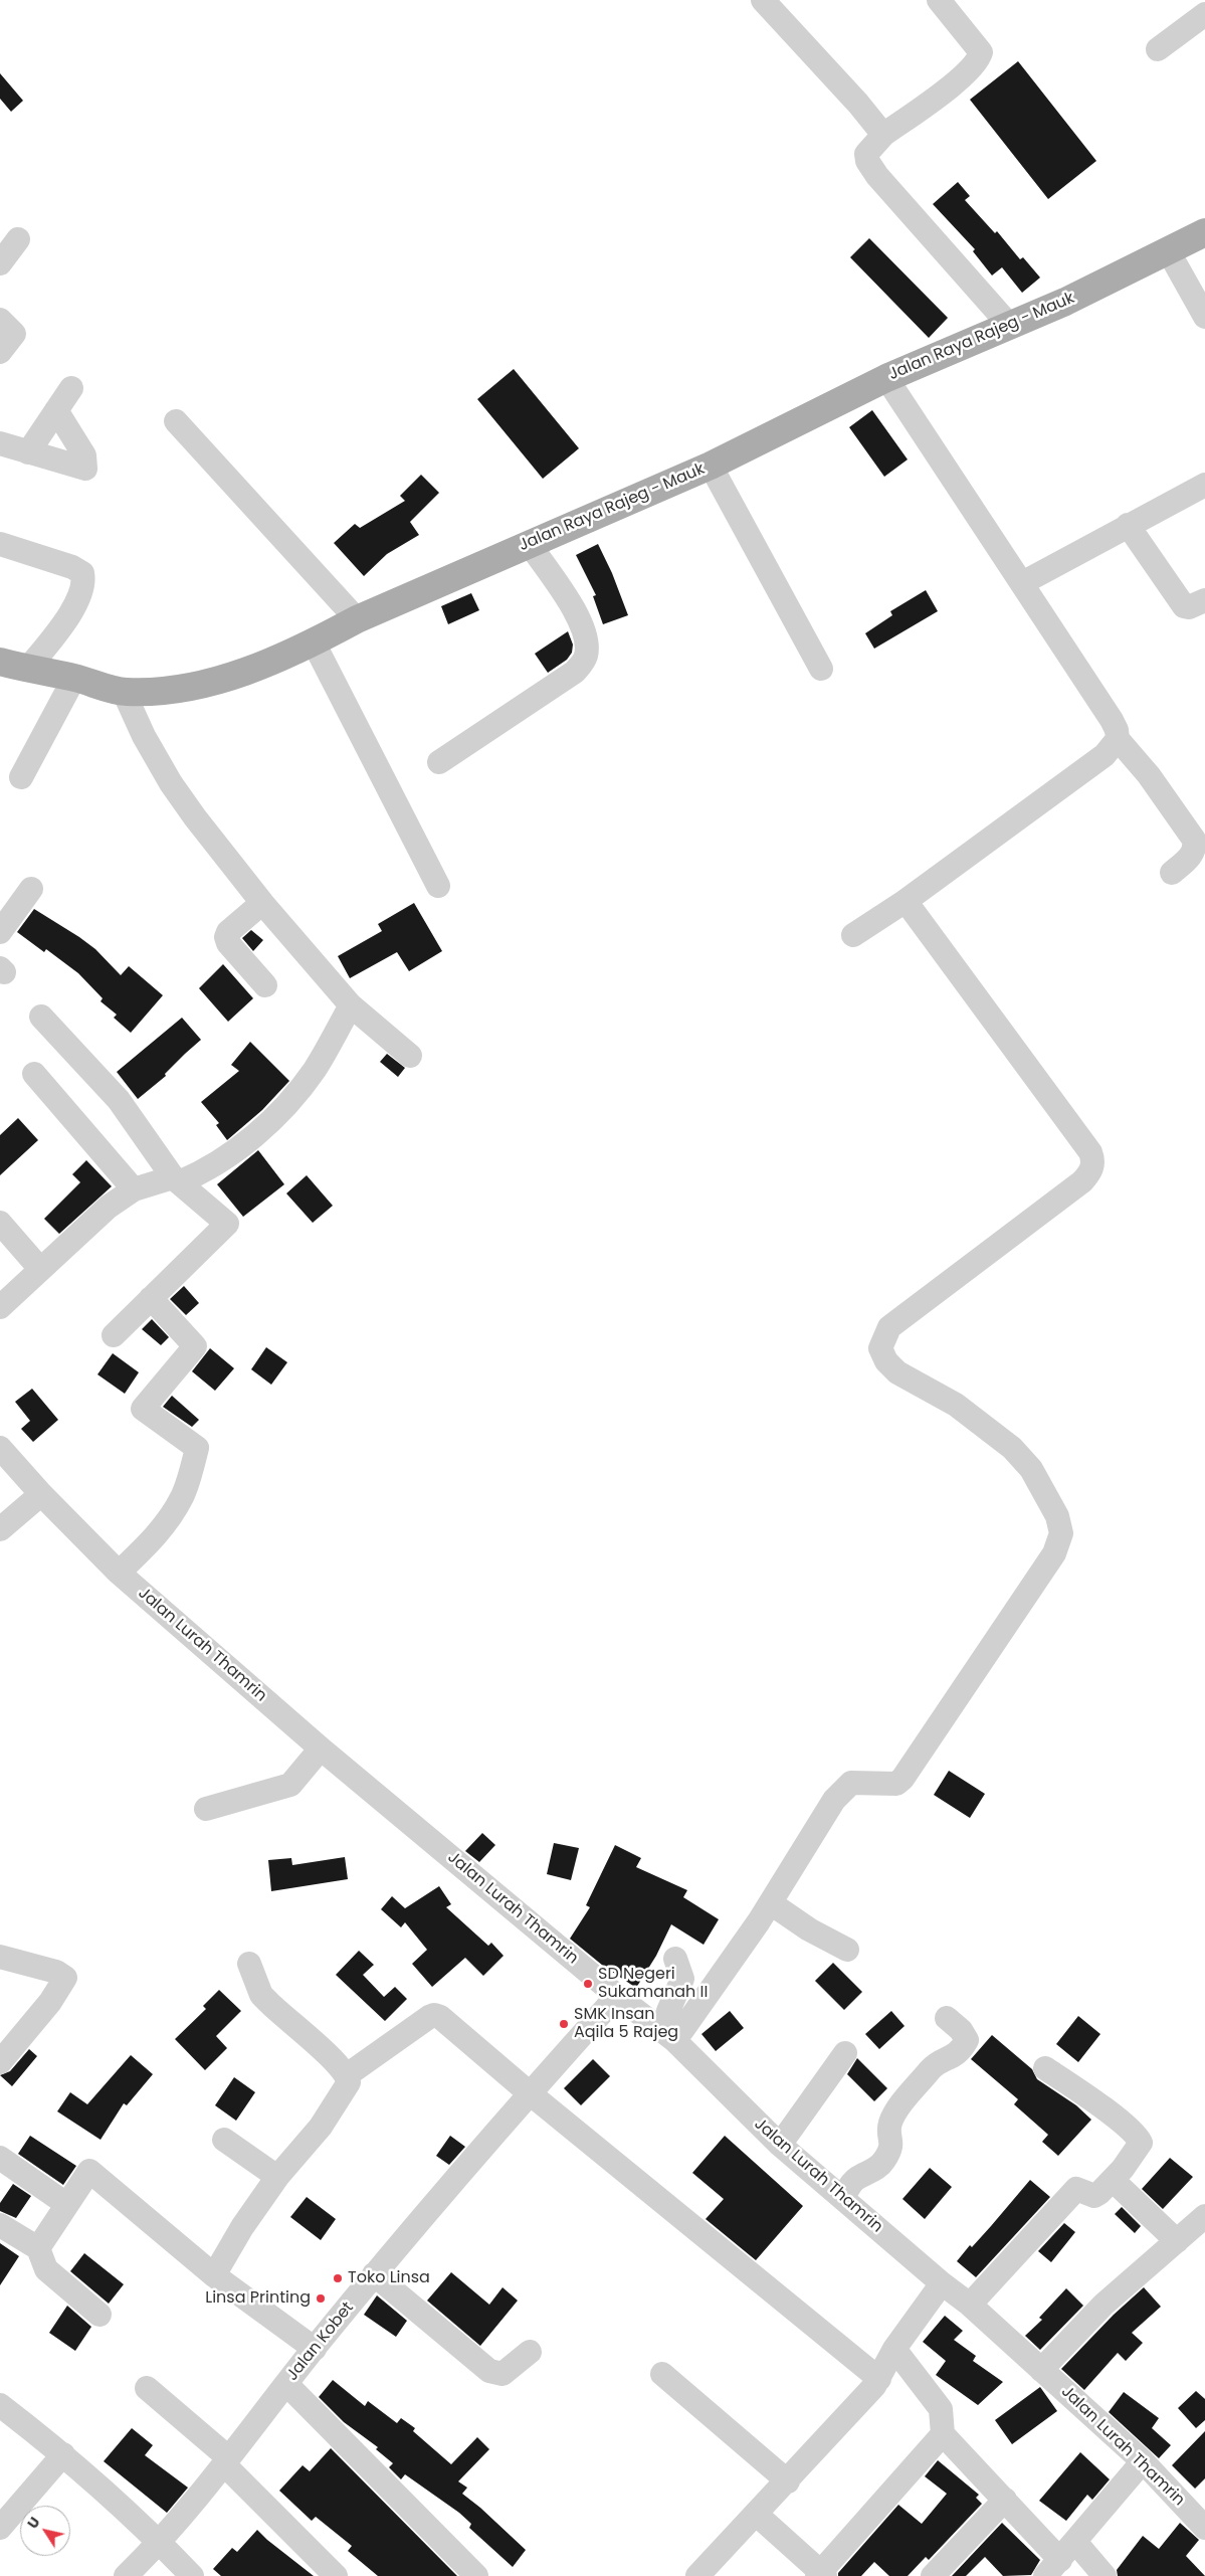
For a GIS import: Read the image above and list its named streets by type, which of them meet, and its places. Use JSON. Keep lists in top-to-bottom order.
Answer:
{
  "streets": {
    "main road": ["Jalan Raya Rajeg - Mauk"],
    "street": ["Jalan Lurah Thamrin", "Jalan Kobet"]
  },
  "crossings": [
    ["Jalan Lurah Thamrin", "Jalan Kobet"]
  ],
  "places": [
    "SD Negeri Sukamanah II",
    "SMK Insan Aqila 5 Rajeg",
    "Toko Linsa",
    "Linsa Printing"
  ],
  "north": "top left"
}
